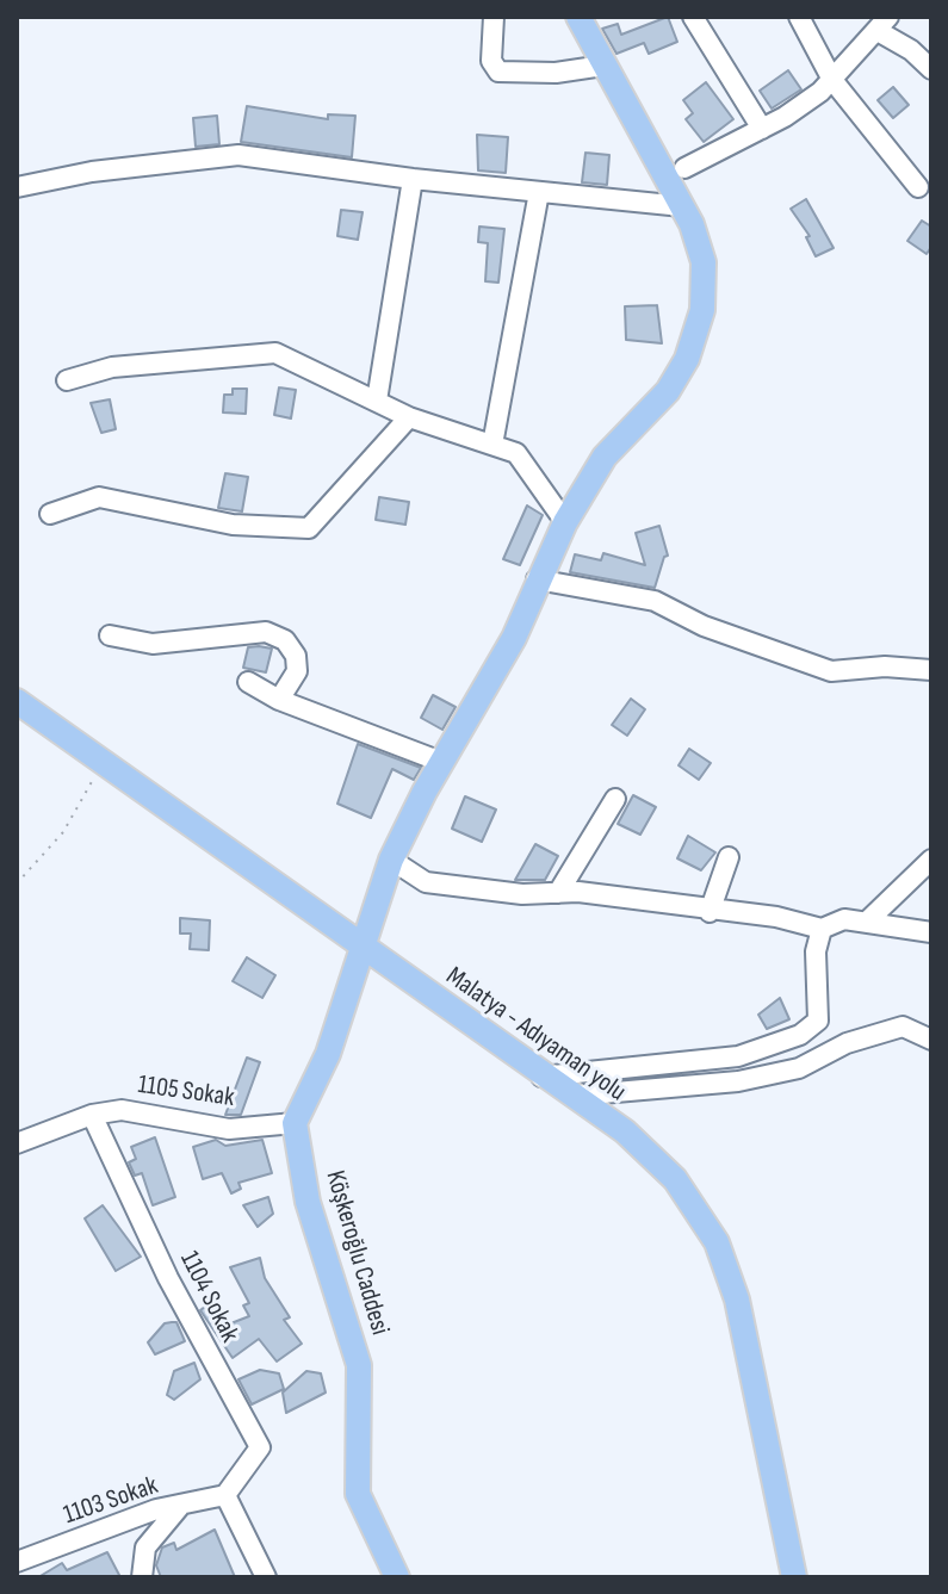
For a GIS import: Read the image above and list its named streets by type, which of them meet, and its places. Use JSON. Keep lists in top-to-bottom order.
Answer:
{
  "streets": {
    "main road": ["Malatya - Adıyaman yolu", "Köşkeroğlu Caddesi"],
    "street": ["1105 Sokak", "1104 Sokak", "1103 Sokak"]
  },
  "crossings": [
    ["1105 Sokak", "Köşkeroğlu Caddesi"],
    ["1105 Sokak", "1104 Sokak"],
    ["1104 Sokak", "1103 Sokak"]
  ]
}
